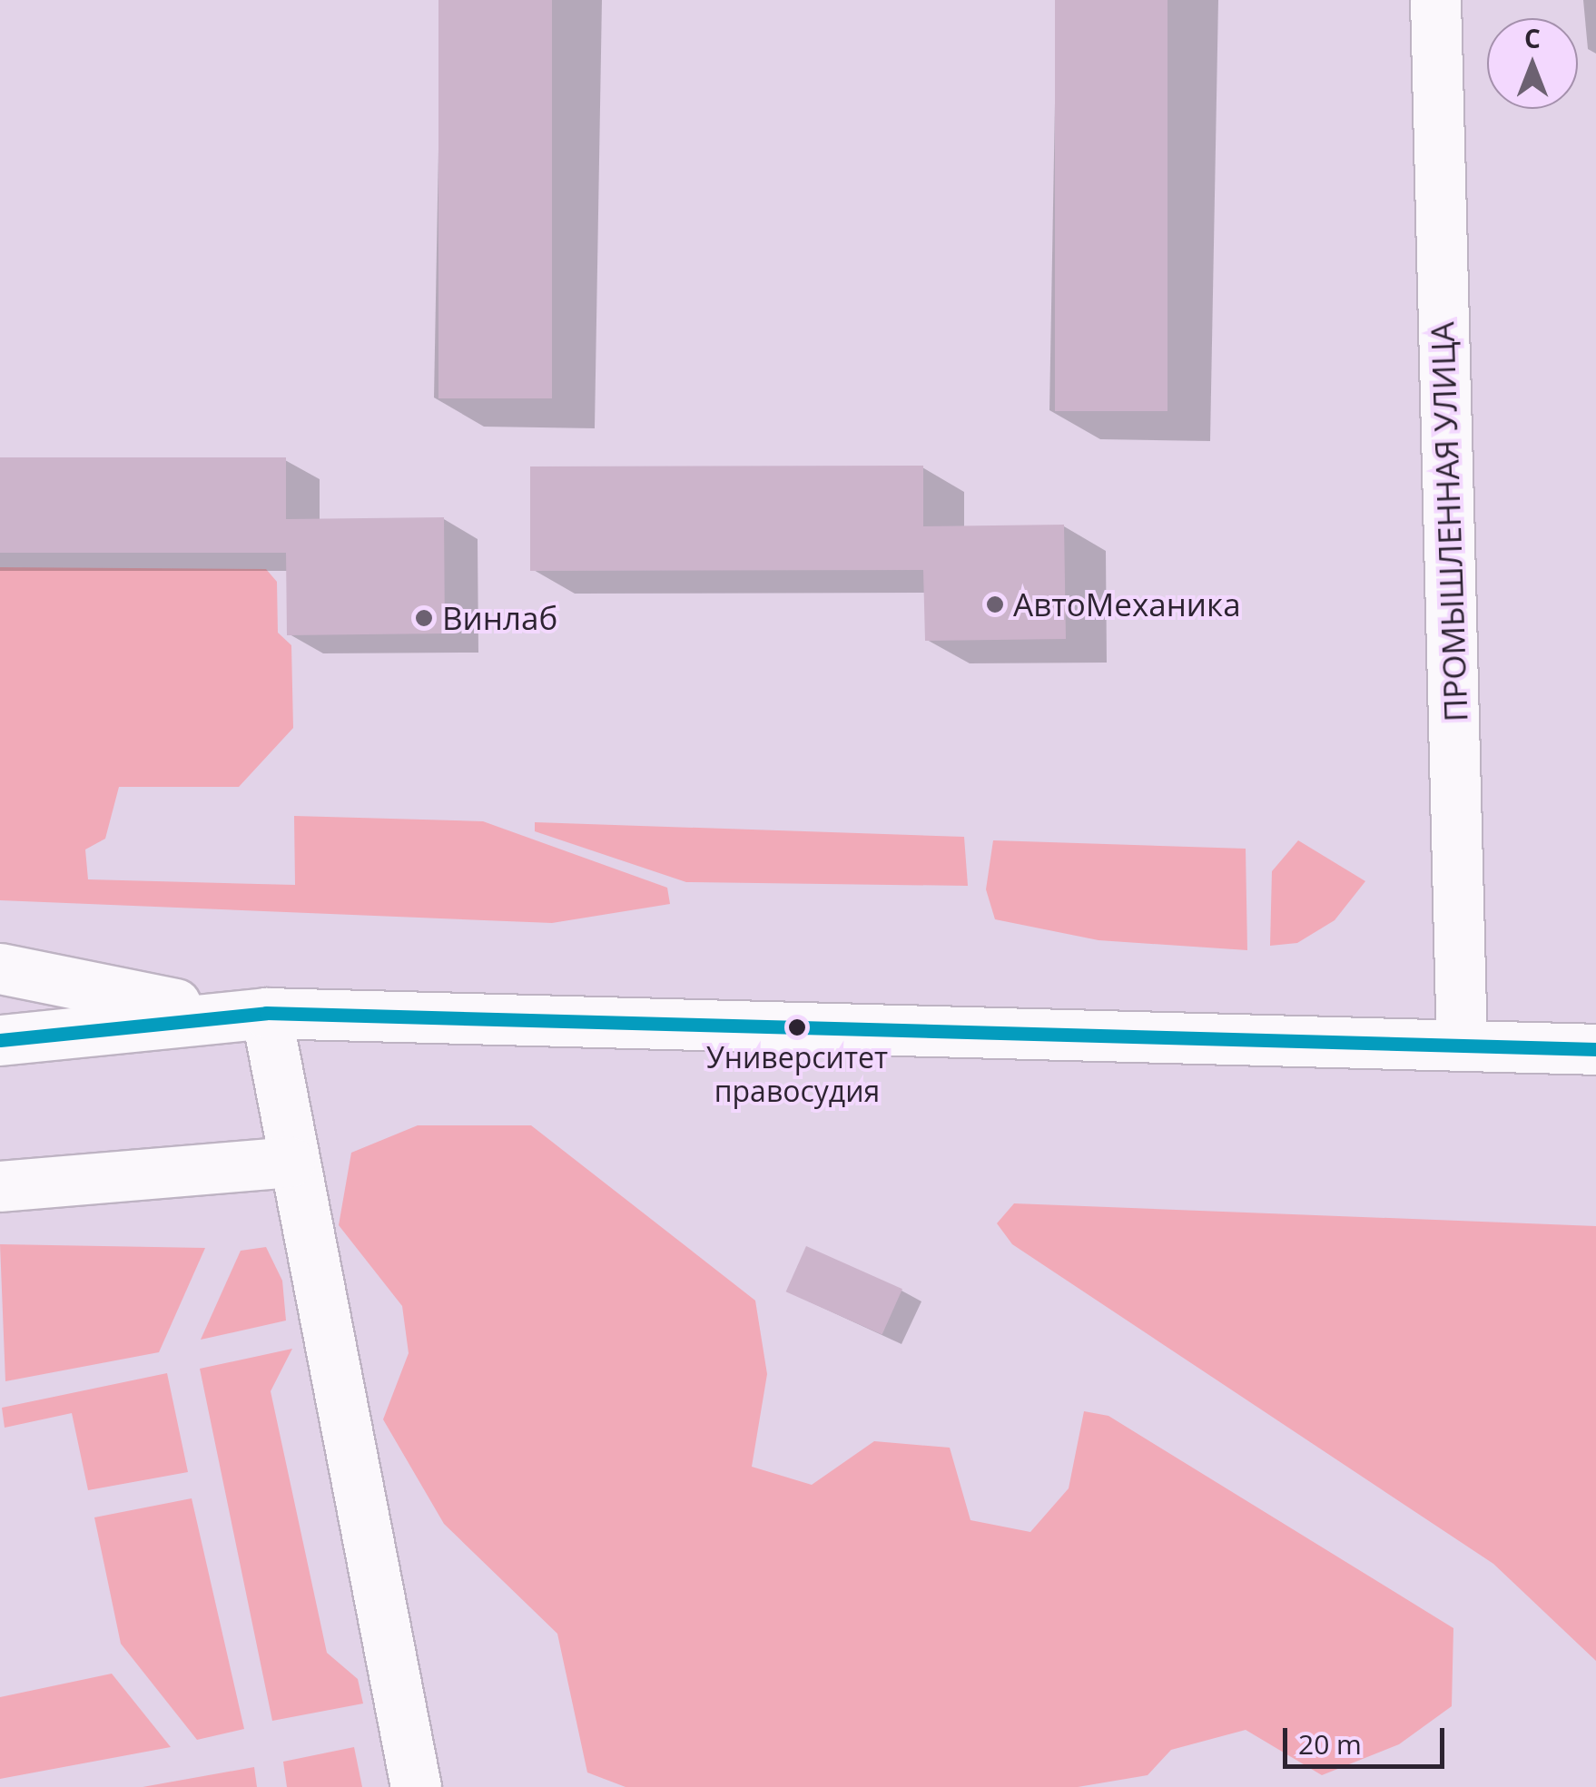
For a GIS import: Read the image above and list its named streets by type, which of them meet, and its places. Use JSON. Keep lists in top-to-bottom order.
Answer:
{
  "streets": {
    "street": ["ПРОМЫШЛЕННАЯ УЛИЦА"]
  },
  "places": ["АвтоМеханика", "Винлаб", "Университет правосудия"],
  "scale_bar": "20 m",
  "north": "top"
}
